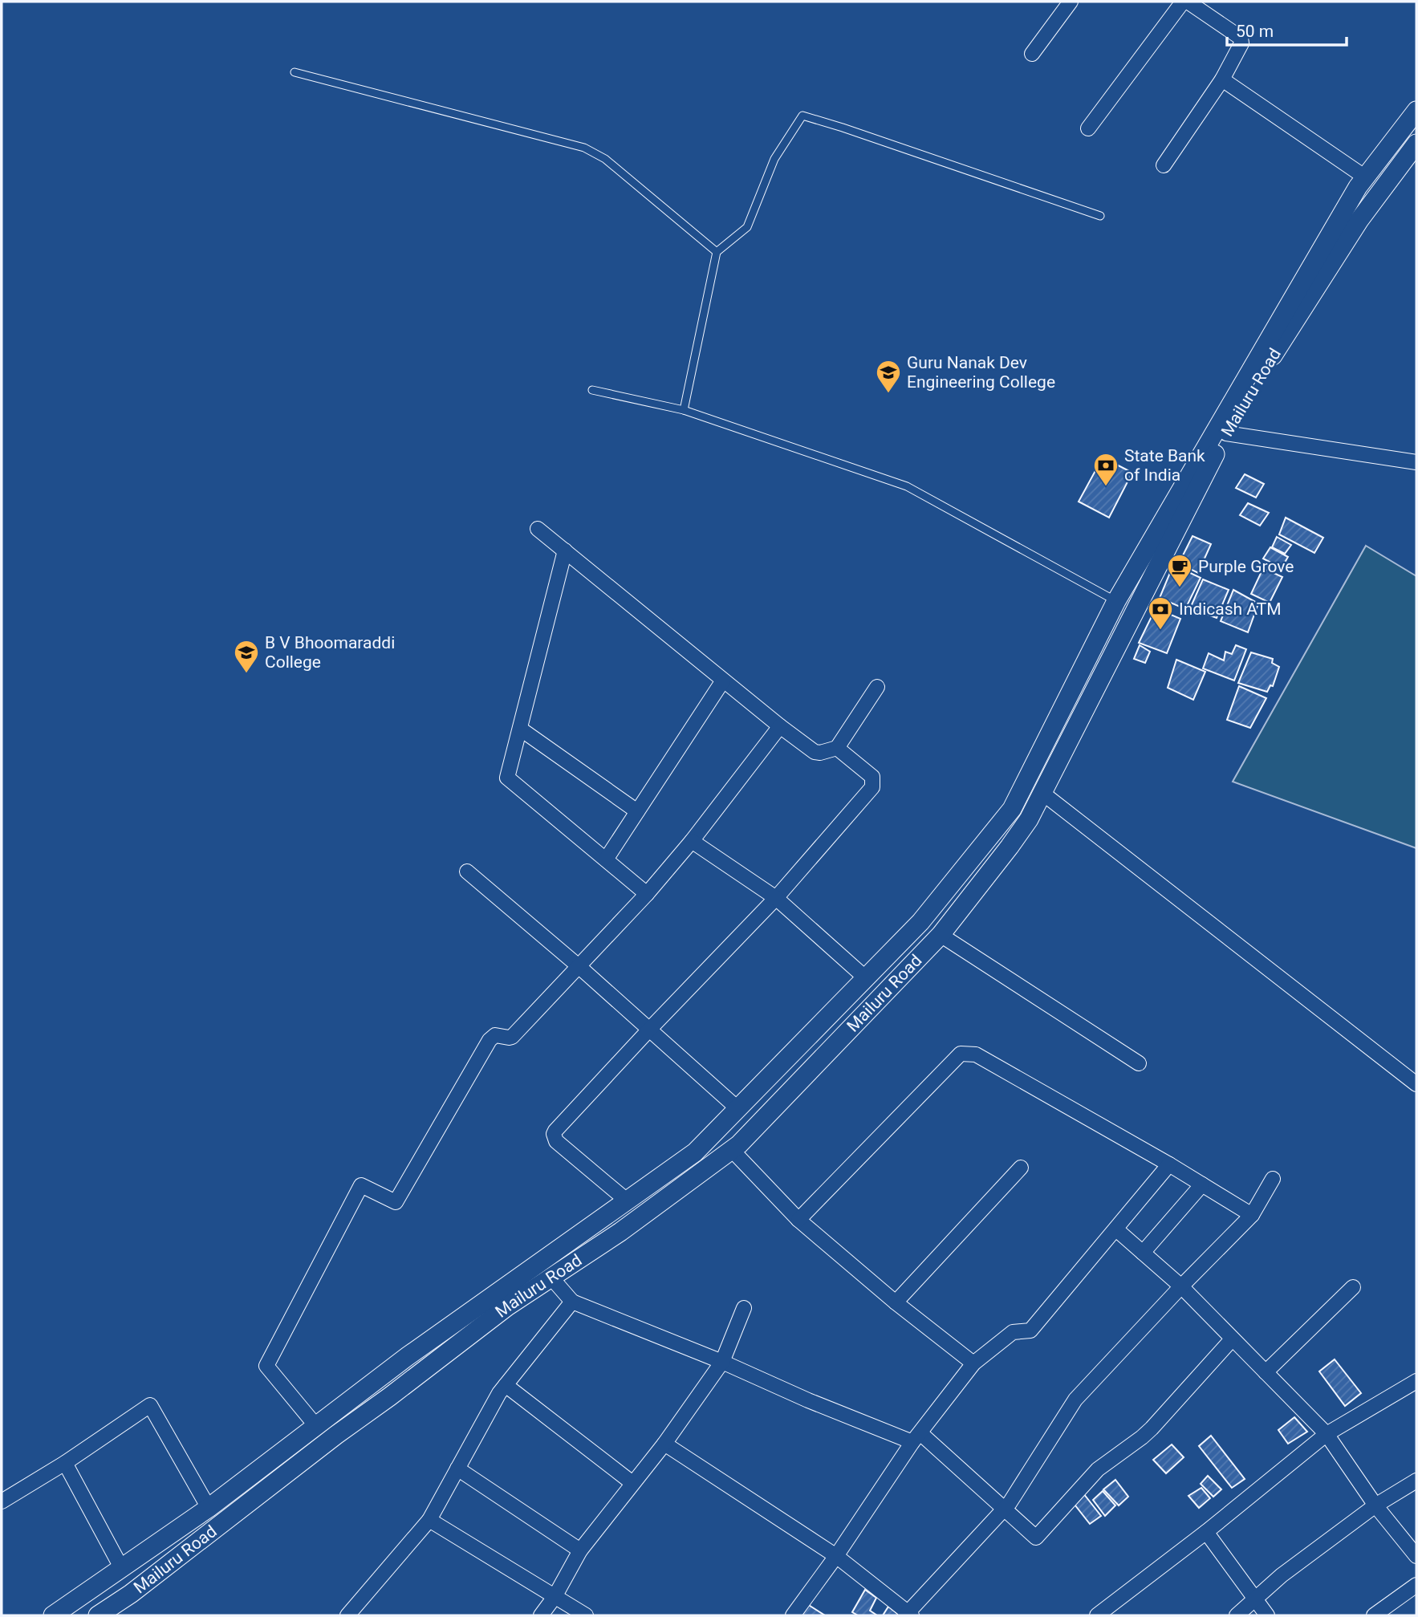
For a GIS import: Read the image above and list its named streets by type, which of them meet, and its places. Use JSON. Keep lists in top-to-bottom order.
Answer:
{
  "streets": {
    "street": ["Mailuru Road"]
  },
  "places": {
    "school or university": ["Guru Nanak Dev Engineering College", "B V Bhoomaraddi College"],
    "bank": ["State Bank of India", "Indicash ATM"],
    "cafe": ["Purple Grove"]
  },
  "scale_bar": "50 m"
}
